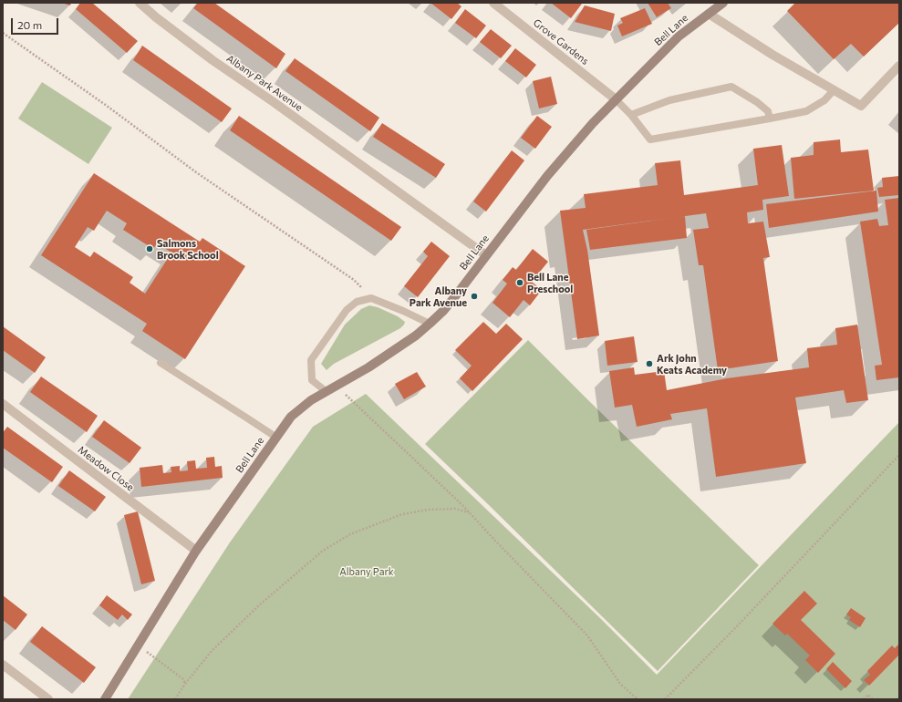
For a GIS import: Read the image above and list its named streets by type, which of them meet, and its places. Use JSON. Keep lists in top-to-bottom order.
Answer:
{
  "streets": {
    "street": [
      "Bell Lane",
      "Grove Gardens",
      "Albany Park Avenue",
      "Meadow Close"
    ]
  },
  "crossings": [
    ["Bell Lane", "Grove Gardens"],
    ["Bell Lane", "Albany Park Avenue"],
    ["Bell Lane", "Meadow Close"]
  ],
  "parks": ["Albany Park"],
  "places": [
    "Salmons Brook School",
    "Bell Lane Preschool",
    "Albany Park Avenue",
    "Ark John Keats Academy"
  ],
  "scale_bar": "20 m"
}
